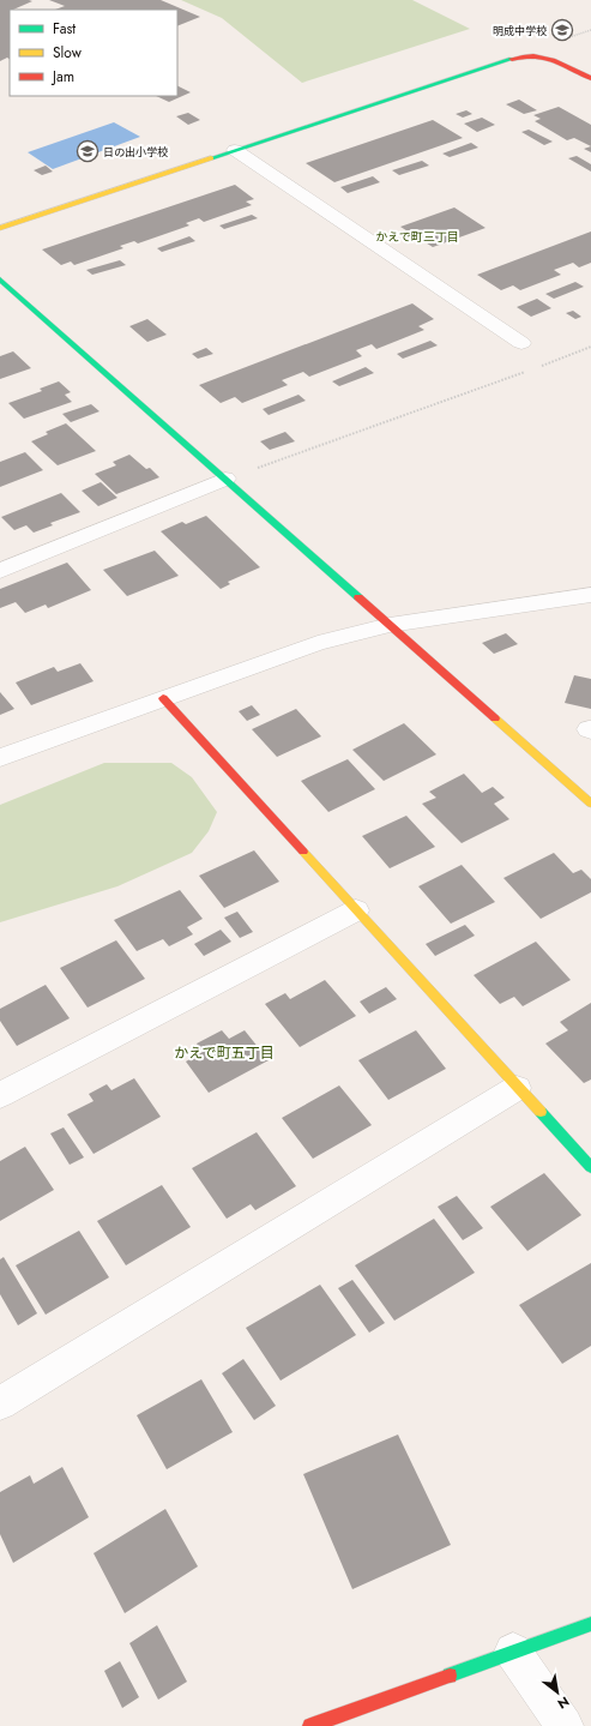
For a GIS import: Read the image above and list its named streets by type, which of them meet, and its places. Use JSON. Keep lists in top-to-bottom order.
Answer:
{
  "districts": ["かえで町三丁目", "かえで町五丁目"],
  "places": {
    "school or university": ["明成中学校", "日の出小学校"]
  },
  "legend": ["Fast", "Slow", "Jam"],
  "north": "bottom right"
}
